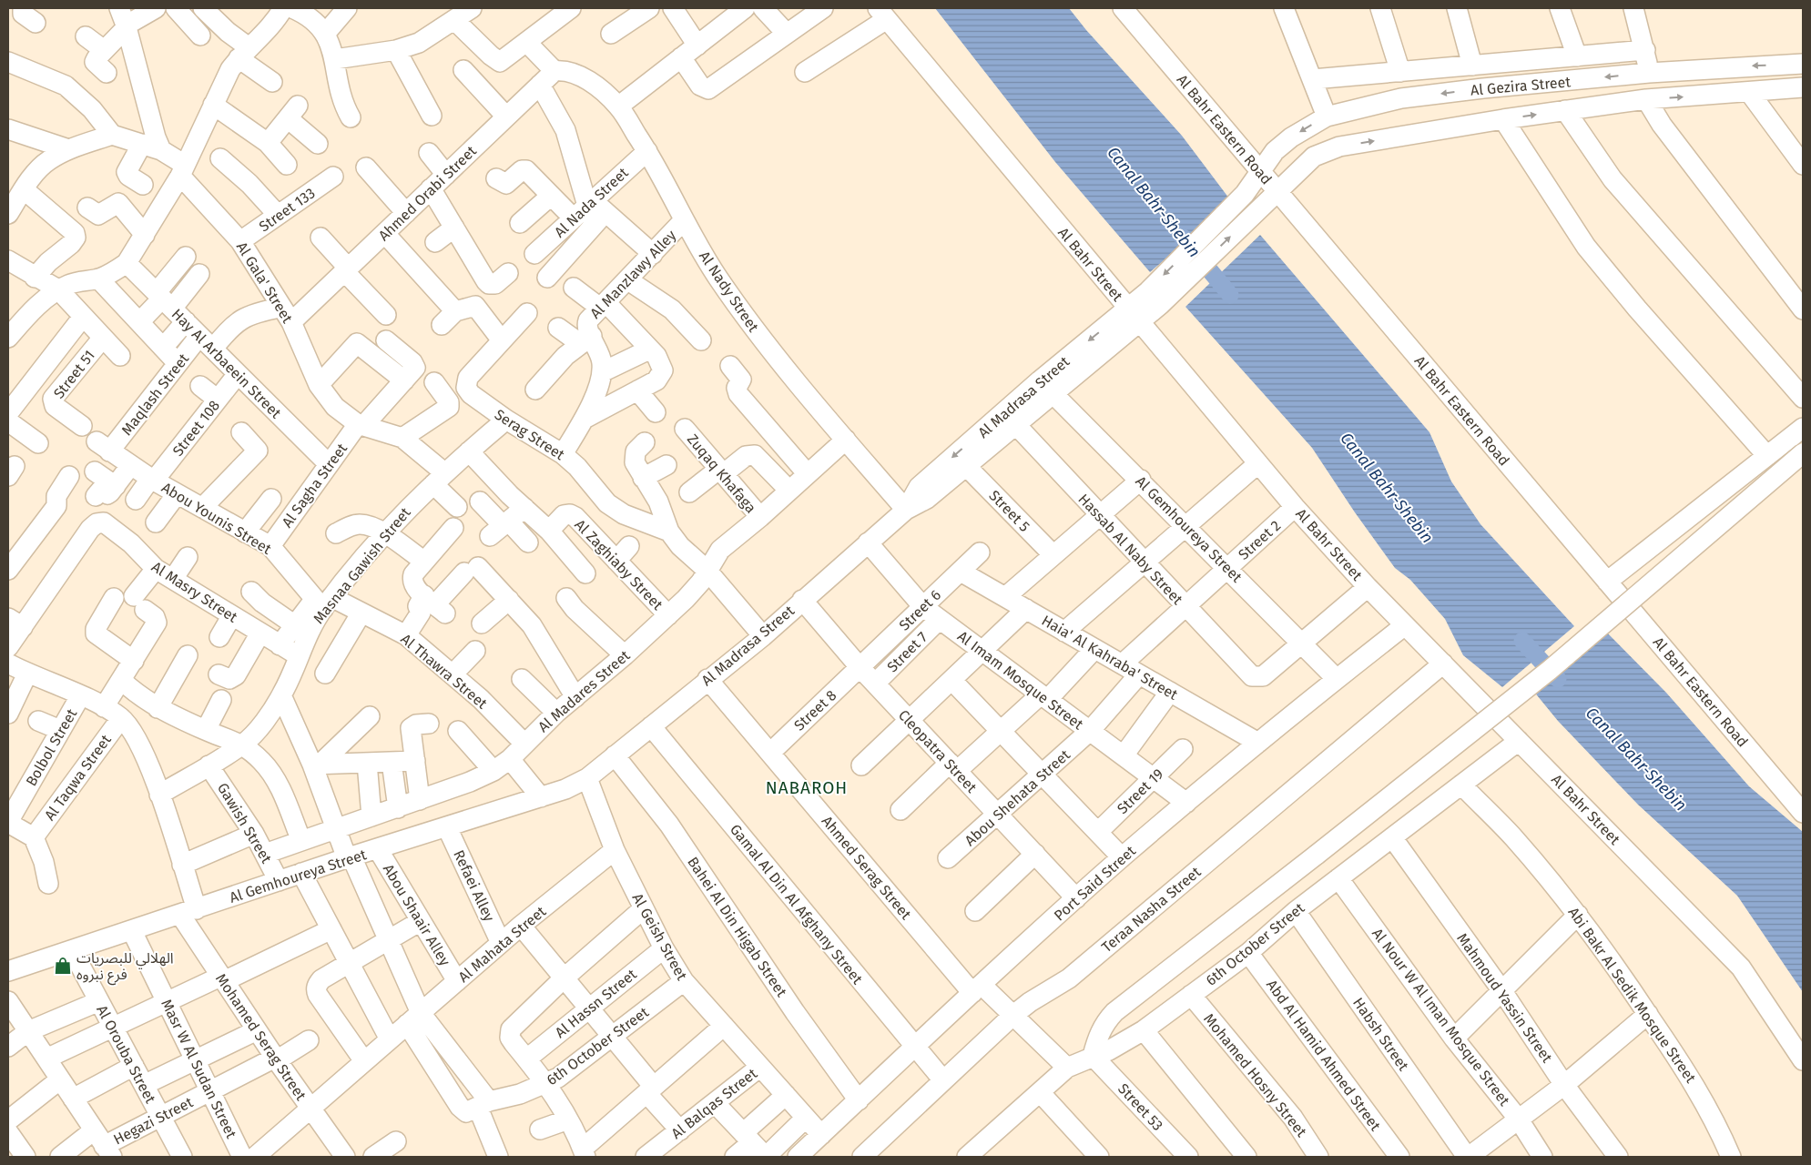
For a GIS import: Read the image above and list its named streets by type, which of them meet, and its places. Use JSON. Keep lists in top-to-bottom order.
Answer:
{
  "streets": {
    "street": [
      "Al Gezira Street",
      "Al Bahr Eastern Road",
      "Ahmed Orabi Street",
      "Al Nada Street",
      "Street 133",
      "Al Bahr Street",
      "Al Manzlawy Alley",
      "Al Gala' Street",
      "Al Nady Street",
      "Hay Al Arbaeein Street",
      "Street 51",
      "Maqlash Street",
      "Al Madrasa Street",
      "Street 108",
      "Serag Street",
      "Zuqaq Khafaga",
      "Al Sagha Street",
      "Street 5",
      "Abou Younis Street",
      "Al Gemhoureya Street",
      "Street 2",
      "Hassab Al Naby Street",
      "Al Zaghiaby Street",
      "Masnaa Gawish Street",
      "Al Masry Street",
      "Street 6",
      "Street 7",
      "Haia' Al Kahraba' Street",
      "Al Thawra Street",
      "Al Imam Mosque Street",
      "Al Madares Street",
      "Street 8",
      "Bolbol Street",
      "Cleopatra Street",
      "Al Taqwa Street",
      "Street 19",
      "Abou Shehata Street",
      "Gawish Street",
      "Ahmed Serag Street",
      "Port Said Street",
      "Refaei Alley",
      "Gamal Al Din Al Afghany Street",
      "Teraa Nasha Street",
      "Abou Shaair Alley",
      "Bahei Al Din Higab Street",
      "Al Geish Street",
      "Al Mahata Street",
      "6th October Street",
      "Abi Bakr Al Sedik Mosque Street",
      "Mahmoud Yassin Street",
      "Al Hassn Street",
      "Al Nour W Al Iman Mosque Street",
      "Habsh Street",
      "Mohamed Serag Street",
      "Al Orouba Street",
      "Abd Al Hamid Ahmed Street",
      "Masr W Al Sudan Street",
      "Mohamed Hosny Street",
      "Al Balqas Street",
      "Street 53",
      "Hegazi Street"
    ]
  },
  "crossings": [
    ["Al Gezira Street", "Al Bahr Eastern Road"],
    ["Al Gezira Street", "Al Madrasa Street"],
    ["Ahmed Orabi Street", "Al Gala' Street"],
    ["Ahmed Orabi Street", "Al Nady Street"],
    ["Ahmed Orabi Street", "Maqlash Street"],
    ["Al Nada Street", "Al Nady Street"],
    ["Street 133", "Al Gala' Street"],
    ["Al Bahr Street", "Al Madrasa Street"],
    ["Al Bahr Street", "Street 2"],
    ["Al Bahr Street", "Port Said Street"],
    ["Al Bahr Street", "Teraa Nasha Street"],
    ["Al Bahr Street", "6th October Street"],
    ["Al Manzlawy Alley", "Al Nady Street"],
    ["Al Manzlawy Alley", "Serag Street"],
    ["Al Gala' Street", "Maqlash Street"],
    ["Al Gala' Street", "Al Sagha Street"],
    ["Al Gala' Street", "Masnaa Gawish Street"],
    ["Al Nady Street", "Al Madrasa Street"],
    ["Al Nady Street", "Al Madares Street"],
    ["Hay Al Arbaeein Street", "Maqlash Street"],
    ["Hay Al Arbaeein Street", "Street 108"],
    ["Hay Al Arbaeein Street", "Al Sagha Street"],
    ["Maqlash Street", "Abou Younis Street"],
    ["Al Madrasa Street", "Street 5"],
    ["Al Madrasa Street", "Al Gemhoureya Street"],
    ["Al Madrasa Street", "Hassab Al Naby Street"],
    ["Al Madrasa Street", "Al Imam Mosque Street"],
    ["Al Madrasa Street", "Cleopatra Street"],
    ["Al Madrasa Street", "Ahmed Serag Street"],
    ["Al Madrasa Street", "Gamal Al Din Al Afghany Street"],
    ["Al Madrasa Street", "Bahei Al Din Higab Street"],
    ["Al Madrasa Street", "Al Geish Street"],
    ["Street 108", "Abou Younis Street"],
    ["Serag Street", "Masnaa Gawish Street"],
    ["Zuqaq Khafaga", "Al Madares Street"],
    ["Al Sagha Street", "Abou Younis Street"],
    ["Abou Younis Street", "Masnaa Gawish Street"],
    ["Abou Younis Street", "Al Thawra Street"],
    ["Al Gemhoureya Street", "Street 2"],
    ["Al Gemhoureya Street", "Hassab Al Naby Street"],
    ["Al Gemhoureya Street", "Gawish Street"],
    ["Al Gemhoureya Street", "Port Said Street"],
    ["Al Gemhoureya Street", "Refaei Alley"],
    ["Al Gemhoureya Street", "Abou Shaair Alley"],
    ["Al Gemhoureya Street", "Al Geish Street"],
    ["Al Gemhoureya Street", "Mohamed Serag Street"],
    ["Al Gemhoureya Street", "Al Orouba Street"],
    ["Al Gemhoureya Street", "Masr W Al Sudan Street"],
    ["Street 2", "Hassab Al Naby Street"],
    ["Street 2", "Haia' Al Kahraba' Street"],
    ["Al Zaghiaby Street", "Al Madares Street"],
    ["Masnaa Gawish Street", "Al Masry Street"],
    ["Masnaa Gawish Street", "Al Thawra Street"],
    ["Masnaa Gawish Street", "Gawish Street"],
    ["Masnaa Gawish Street", "Mohamed Serag Street"],
    ["Street 6", "Haia' Al Kahraba' Street"],
    ["Street 6", "Al Imam Mosque Street"],
    ["Street 6", "Street 8"],
    ["Street 6", "Cleopatra Street"],
    ["Street 7", "Al Imam Mosque Street"],
    ["Street 7", "Cleopatra Street"],
    ["Haia' Al Kahraba' Street", "Abou Shehata Street"],
    ["Haia' Al Kahraba' Street", "Port Said Street"],
    ["Al Thawra Street", "Al Madares Street"],
    ["Al Imam Mosque Street", "Street 19"],
    ["Al Imam Mosque Street", "Abou Shehata Street"],
    ["Al Imam Mosque Street", "Port Said Street"],
    ["Al Madares Street", "Gawish Street"],
    ["Street 8", "Cleopatra Street"],
    ["Street 8", "Ahmed Serag Street"],
    ["Bolbol Street", "Mohamed Serag Street"],
    ["Cleopatra Street", "Abou Shehata Street"],
    ["Cleopatra Street", "Port Said Street"],
    ["Al Taqwa Street", "Mohamed Serag Street"],
    ["Ahmed Serag Street", "Port Said Street"],
    ["Ahmed Serag Street", "Teraa Nasha Street"],
    ["Ahmed Serag Street", "6th October Street"],
    ["Port Said Street", "Gamal Al Din Al Afghany Street"],
    ["Port Said Street", "Bahei Al Din Higab Street"],
    ["Port Said Street", "Al Geish Street"],
    ["Refaei Alley", "Al Mahata Street"],
    ["Gamal Al Din Al Afghany Street", "Teraa Nasha Street"],
    ["Abou Shaair Alley", "Al Mahata Street"],
    ["Al Geish Street", "Al Mahata Street"],
    ["Al Geish Street", "6th October Street"],
    ["Al Geish Street", "Al Hassn Street"],
    ["Al Geish Street", "Al Balqas Street"],
    ["Al Mahata Street", "Mohamed Serag Street"],
    ["6th October Street", "Abi Bakr Al Sedik Mosque Street"],
    ["6th October Street", "Mahmoud Yassin Street"],
    ["6th October Street", "Al Nour W Al Iman Mosque Street"],
    ["6th October Street", "Habsh Street"],
    ["6th October Street", "Abd Al Hamid Ahmed Street"],
    ["6th October Street", "Mohamed Hosny Street"],
    ["6th October Street", "Street 53"],
    ["Mohamed Serag Street", "Hegazi Street"],
    ["Al Orouba Street", "Hegazi Street"],
    ["Masr W Al Sudan Street", "Hegazi Street"]
  ],
  "districts": ["NABAROH"],
  "water": ["Canal Bahr-Shebin"],
  "places": {
    "shop": ["الهلالي للبصريات فرع نبروه"]
  }
}
